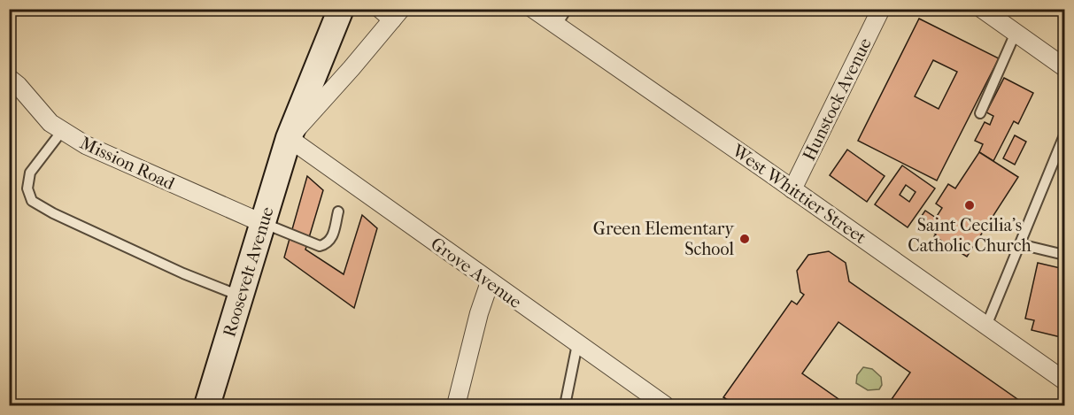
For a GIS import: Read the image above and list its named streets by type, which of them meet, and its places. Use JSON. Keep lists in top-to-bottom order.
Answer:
{
  "streets": {
    "main road": ["Roosevelt Avenue"],
    "street": [
      "Hunstock Avenue",
      "Mission Road",
      "West Whittier Street",
      "Grove Avenue"
    ]
  },
  "crossings": [
    ["Hunstock Avenue", "West Whittier Street"],
    ["Mission Road", "Roosevelt Avenue"],
    ["Roosevelt Avenue", "Grove Avenue"]
  ],
  "places": ["Saint Cecilia's Catholic Church", "Green Elementary School"]
}
